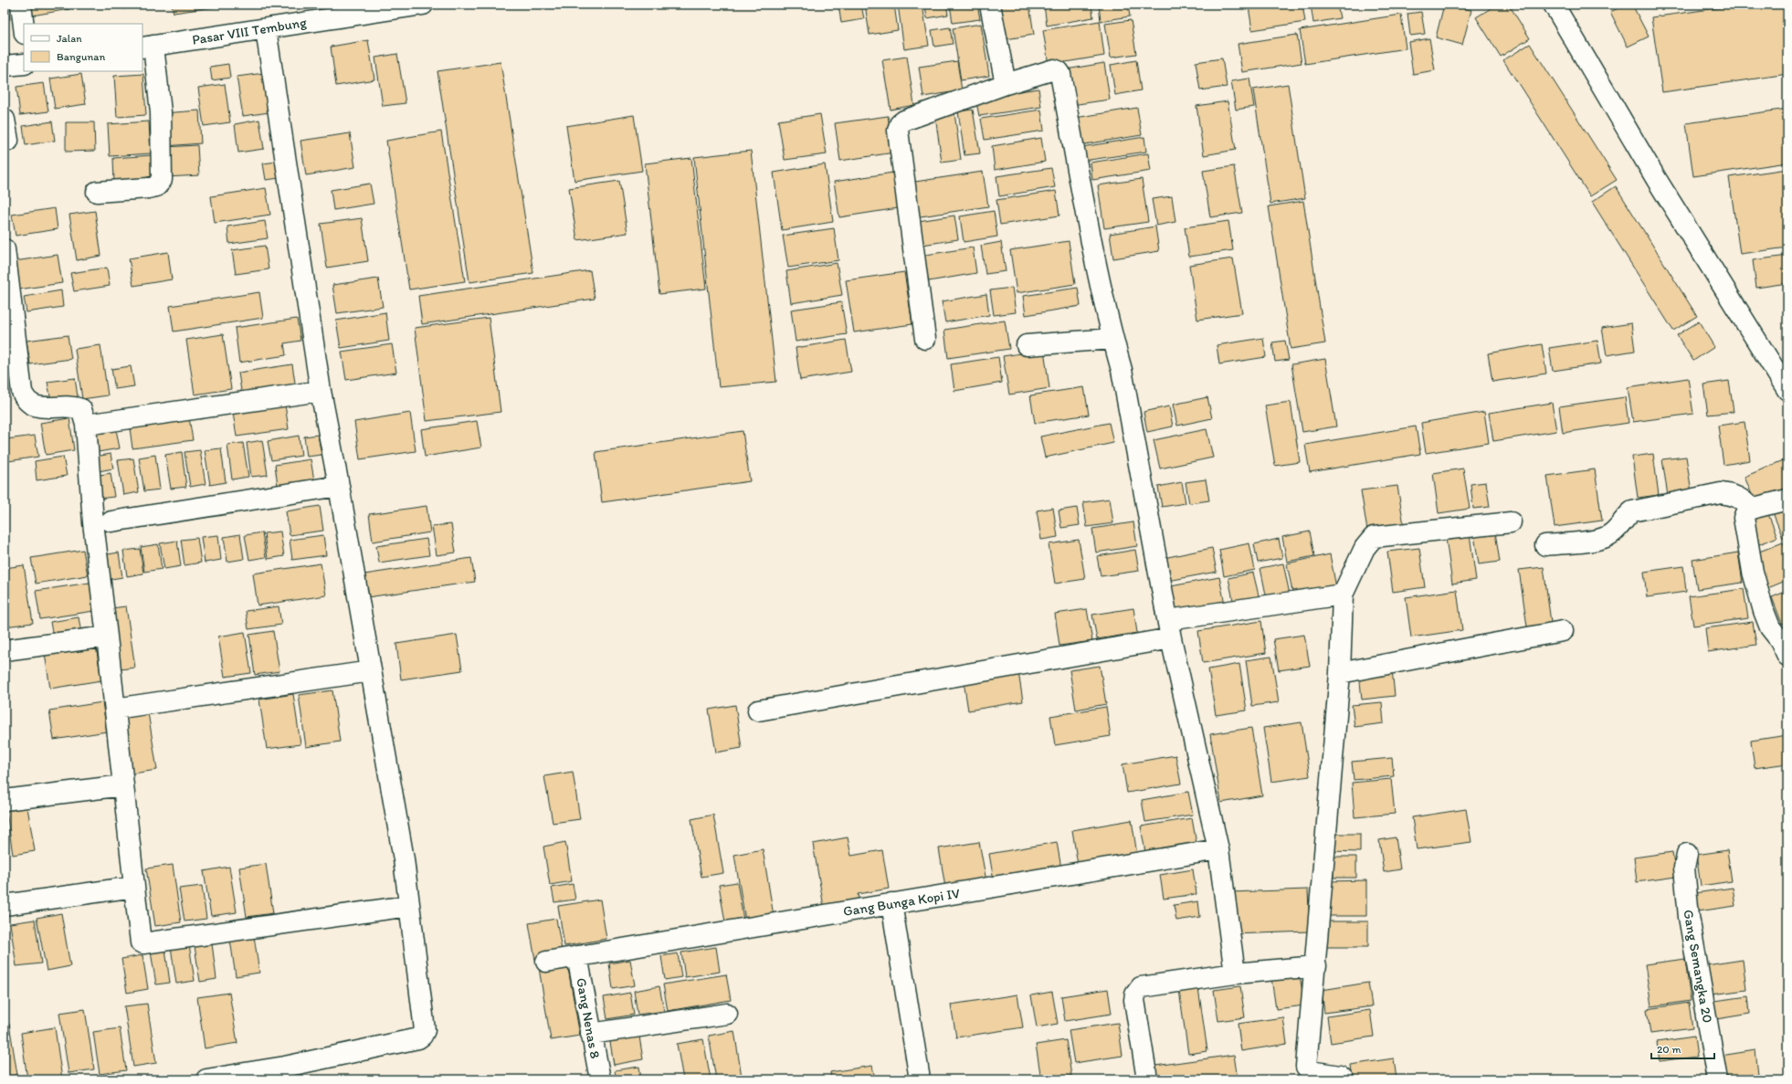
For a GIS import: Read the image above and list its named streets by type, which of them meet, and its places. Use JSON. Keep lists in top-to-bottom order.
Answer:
{
  "streets": {
    "street": [
      "Pasar VIII Tembung",
      "Gang Bunga Kopi IV",
      "Gang Semangka 20",
      "Gang Nenas 8"
    ]
  },
  "crossings": [
    ["Gang Bunga Kopi IV", "Gang Nenas 8"]
  ],
  "legend": ["Jalan", "Bangunan"],
  "scale_bar": "20 m"
}
